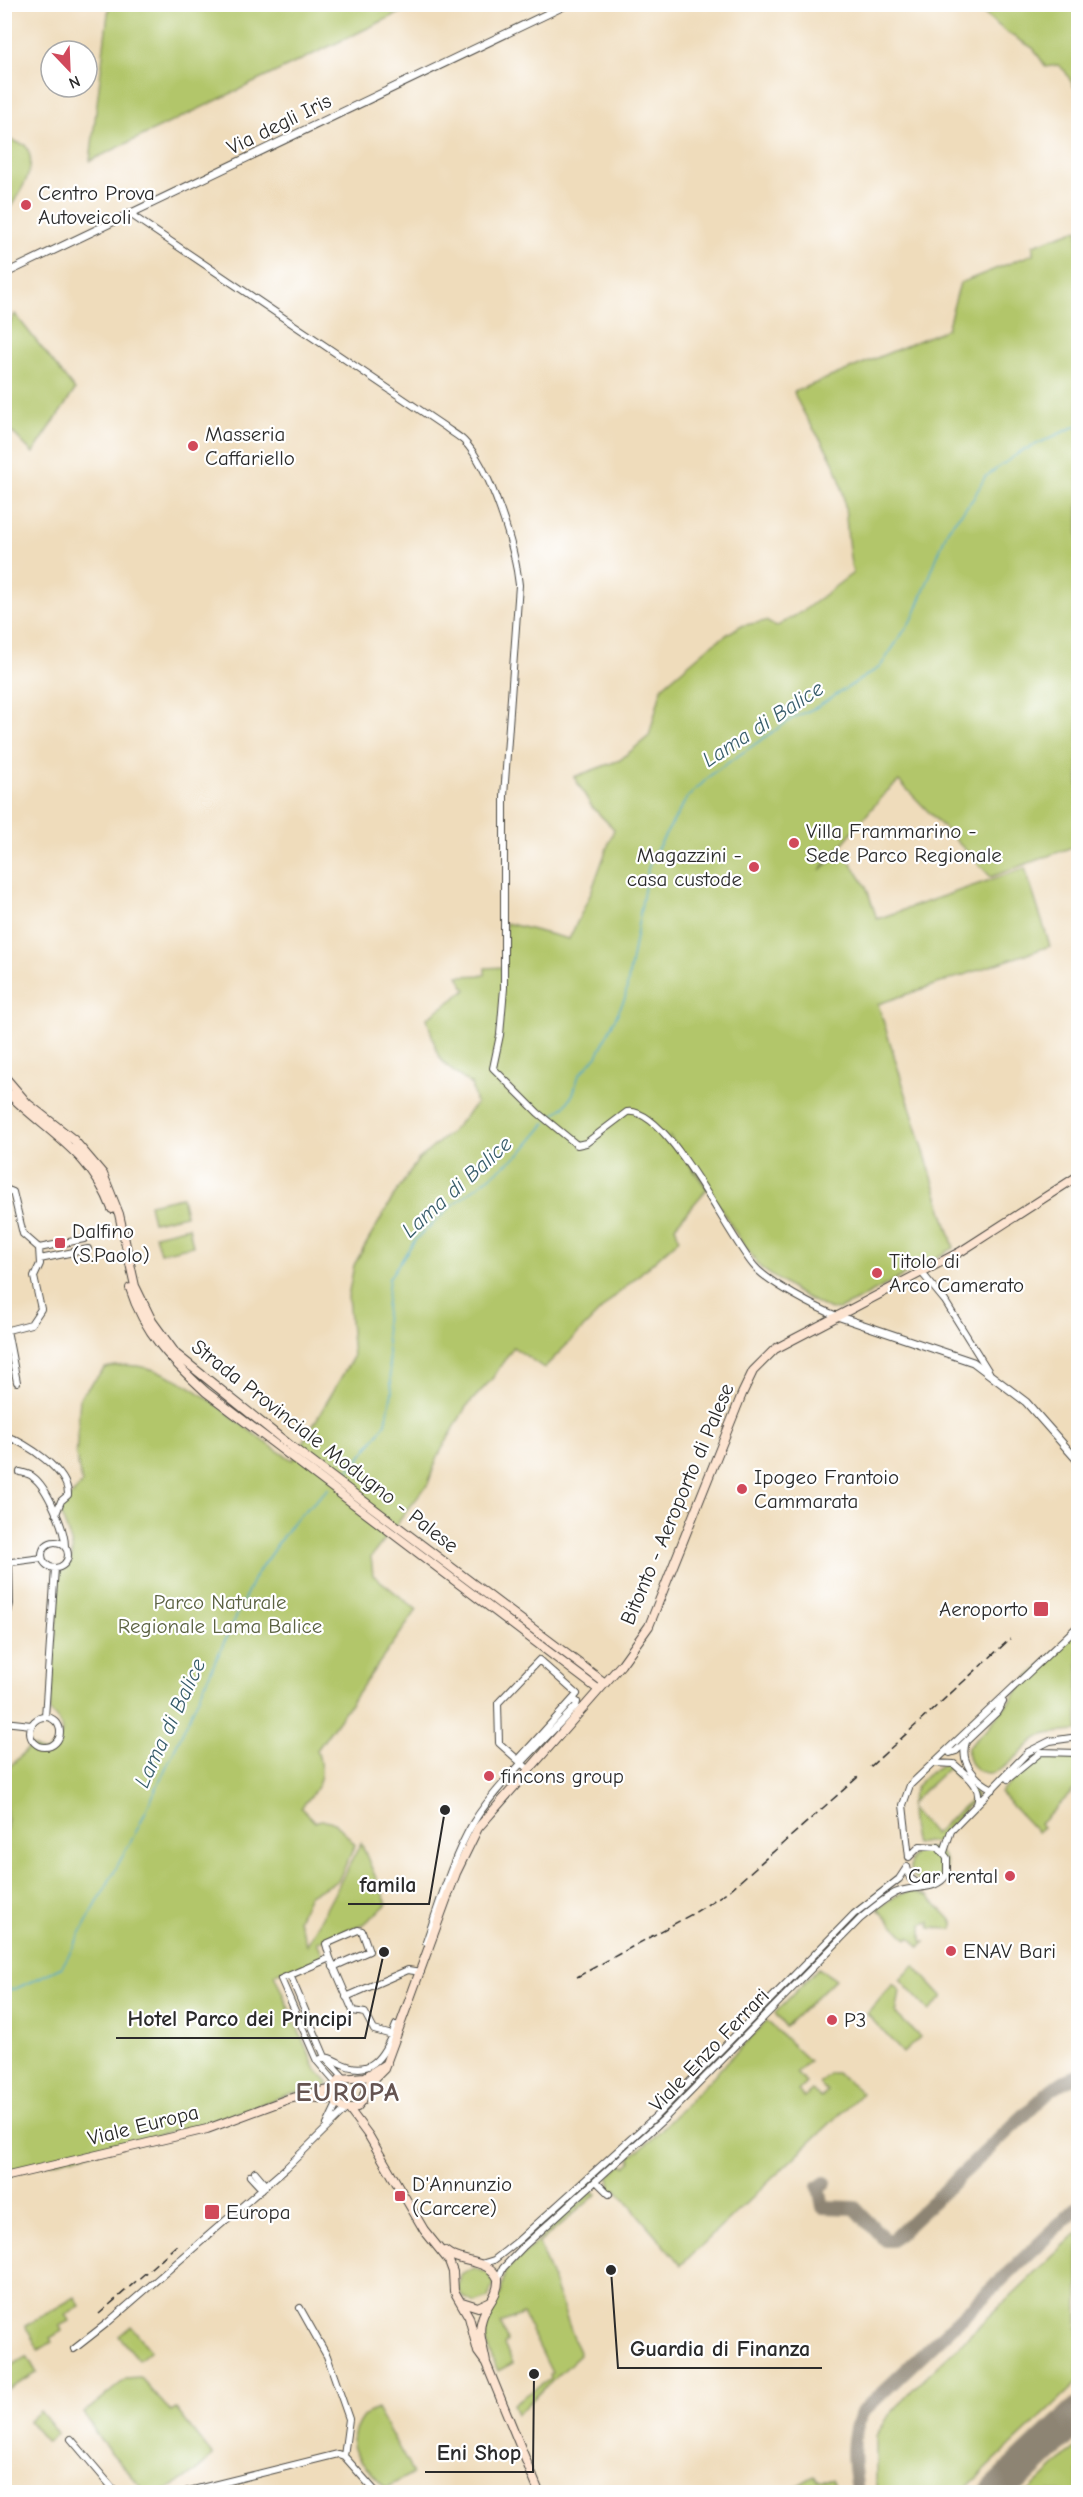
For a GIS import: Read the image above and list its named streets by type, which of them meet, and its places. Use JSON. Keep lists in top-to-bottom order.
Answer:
{
  "streets": {
    "main road": ["Strada Provinciale Modugno - Palese", "Bitonto - Aeroporto di Palese", "Viale Europa"],
    "street": ["Via degli Iris", "Viale Enzo Ferrari"]
  },
  "crossings": [
    ["Strada Provinciale Modugno - Palese", "Bitonto - Aeroporto di Palese"],
    ["Bitonto - Aeroporto di Palese", "Viale Europa"]
  ],
  "districts": ["EUROPA"],
  "water": ["Lama di Balice"],
  "parks": ["Parco Naturale Regionale Lama Balice"],
  "places": {
    "other": [
      "Centro Prova Autoveicoli",
      "Masseria Caffariello",
      "Villa Frammarino - Sede Parco Regionale",
      "Magazzini - casa custode",
      "Titolo di Arco Camerato",
      "Ipogeo Frantoio Cammarata",
      "fincons group",
      "famila",
      "Car rental",
      "ENAV Bari",
      "Hotel Parco dei Principi",
      "P3",
      "Guardia di Finanza",
      "Eni Shop"
    ],
    "transit": [
      "Dalfino (S.Paolo)",
      "Aeroporto",
      "D'Annunzio (Carcere)",
      "Europa"
    ]
  },
  "north": "bottom right"
}
